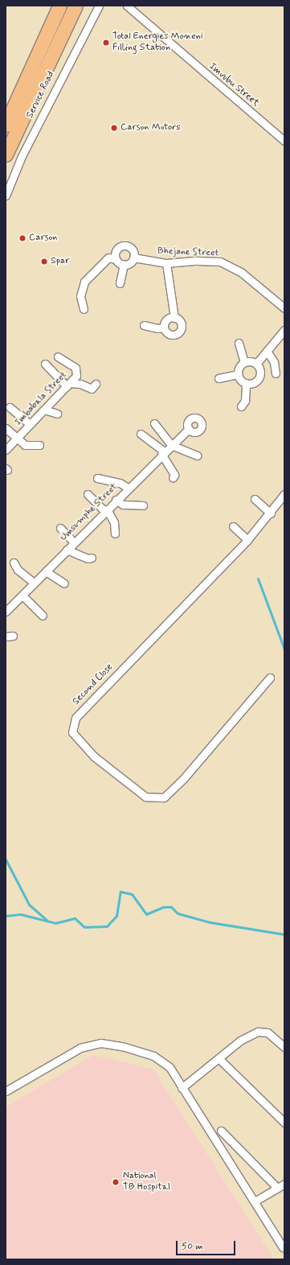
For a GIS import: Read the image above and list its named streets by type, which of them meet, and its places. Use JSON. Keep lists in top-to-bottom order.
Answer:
{
  "streets": {
    "street": [
      "Imvubu Street",
      "Service Road",
      "Bhejane Street",
      "Imbabala Street",
      "Umsumphe Street",
      "Second Close"
    ]
  },
  "places": [
    "Total Energies Moneni Filling Station",
    "Carson Motors",
    "Carson",
    "Spar",
    "National TB Hospital"
  ],
  "scale_bar": "50 m"
}
